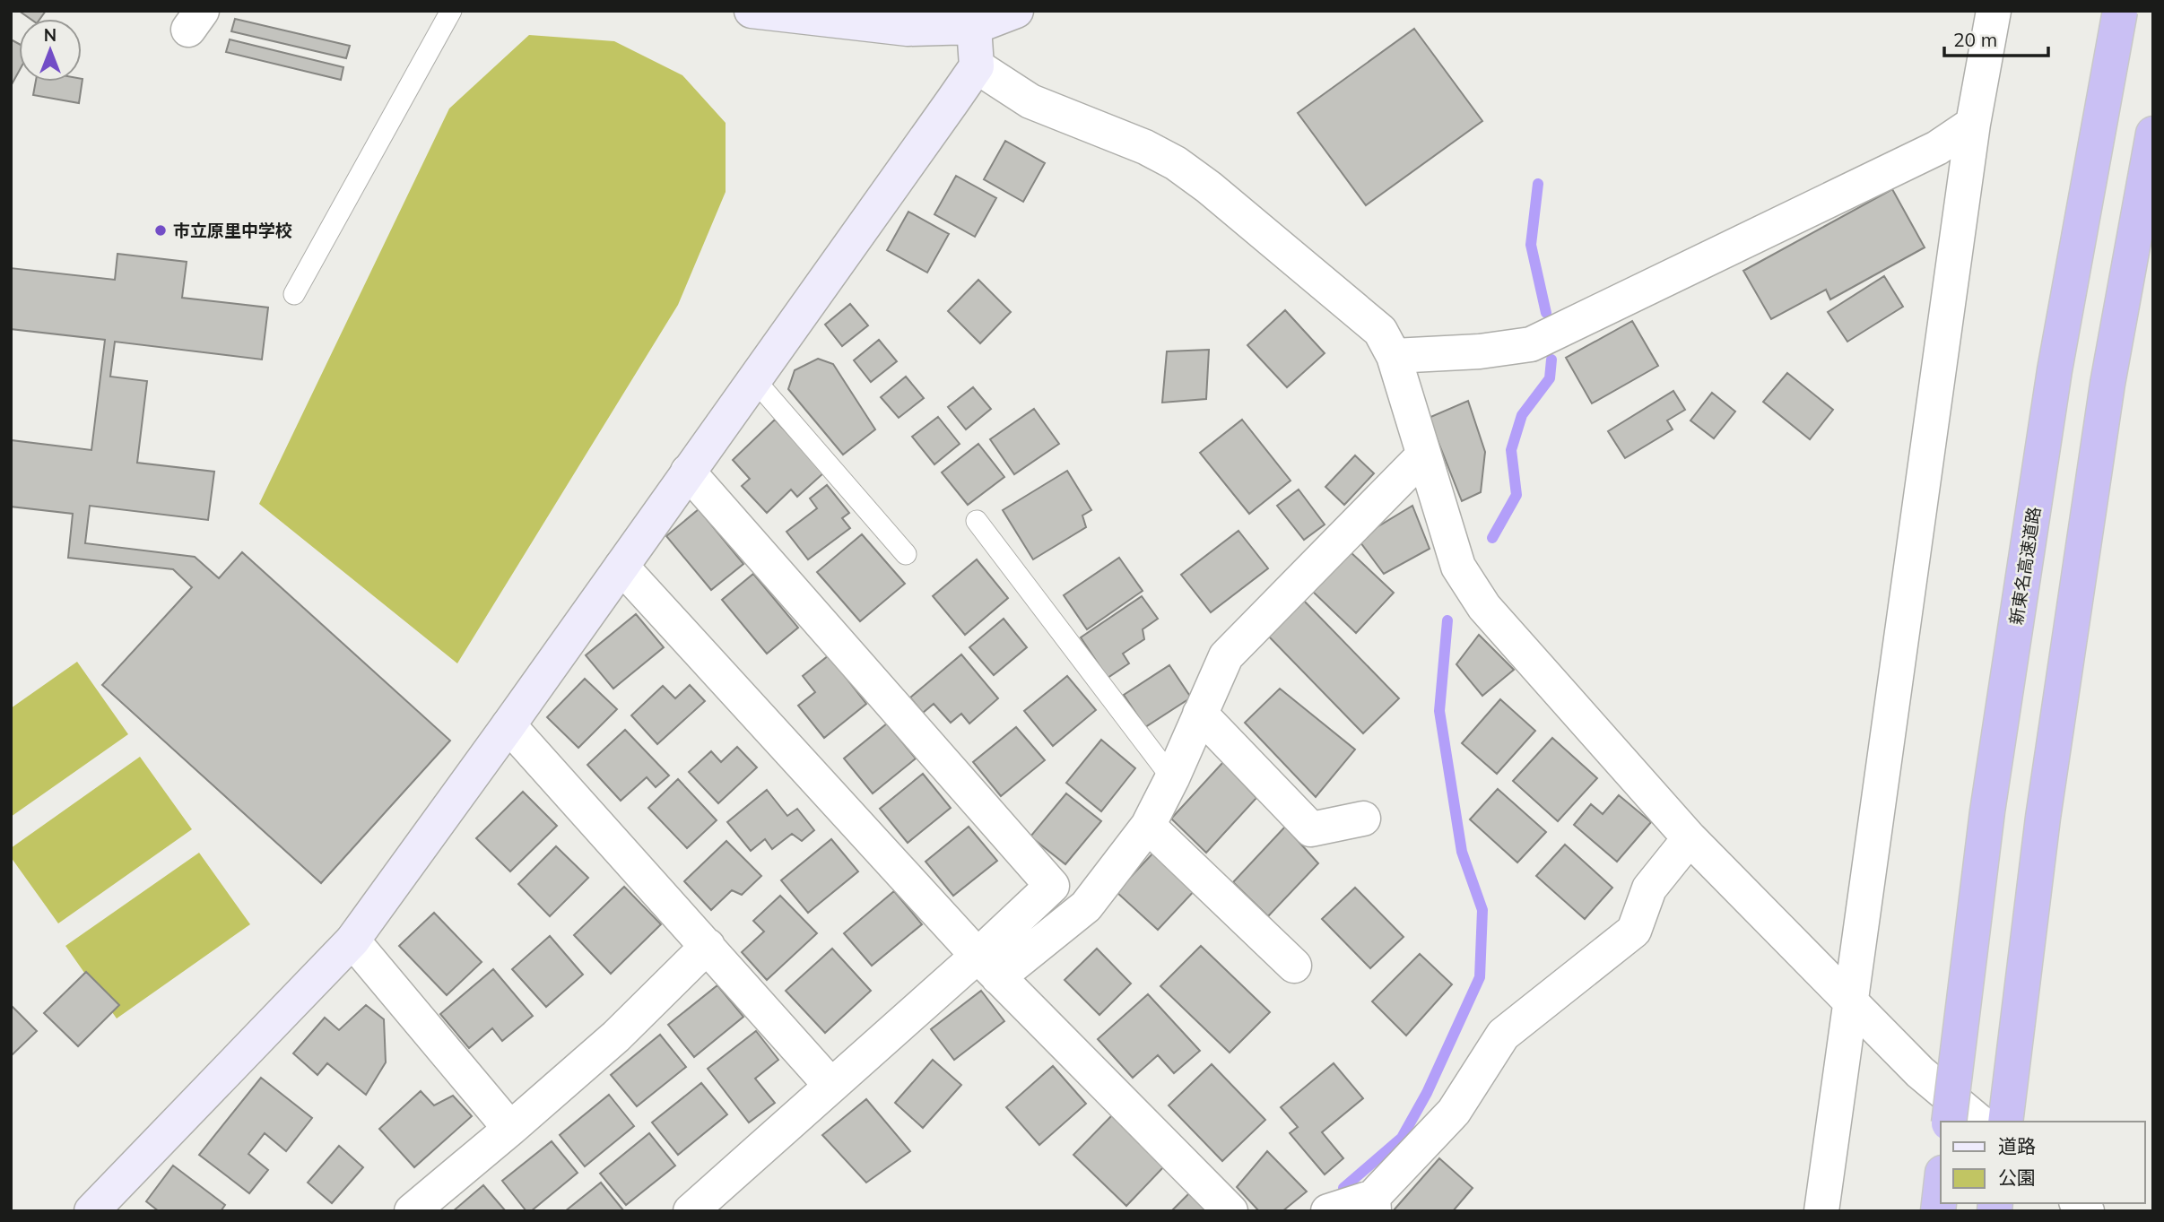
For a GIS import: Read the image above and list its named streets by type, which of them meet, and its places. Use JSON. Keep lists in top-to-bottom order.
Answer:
{
  "streets": {
    "highway": ["新東名高速道路"]
  },
  "places": ["市立原里中学校"],
  "legend": ["道路", "公園"],
  "scale_bar": "20 m",
  "north": "top"
}
